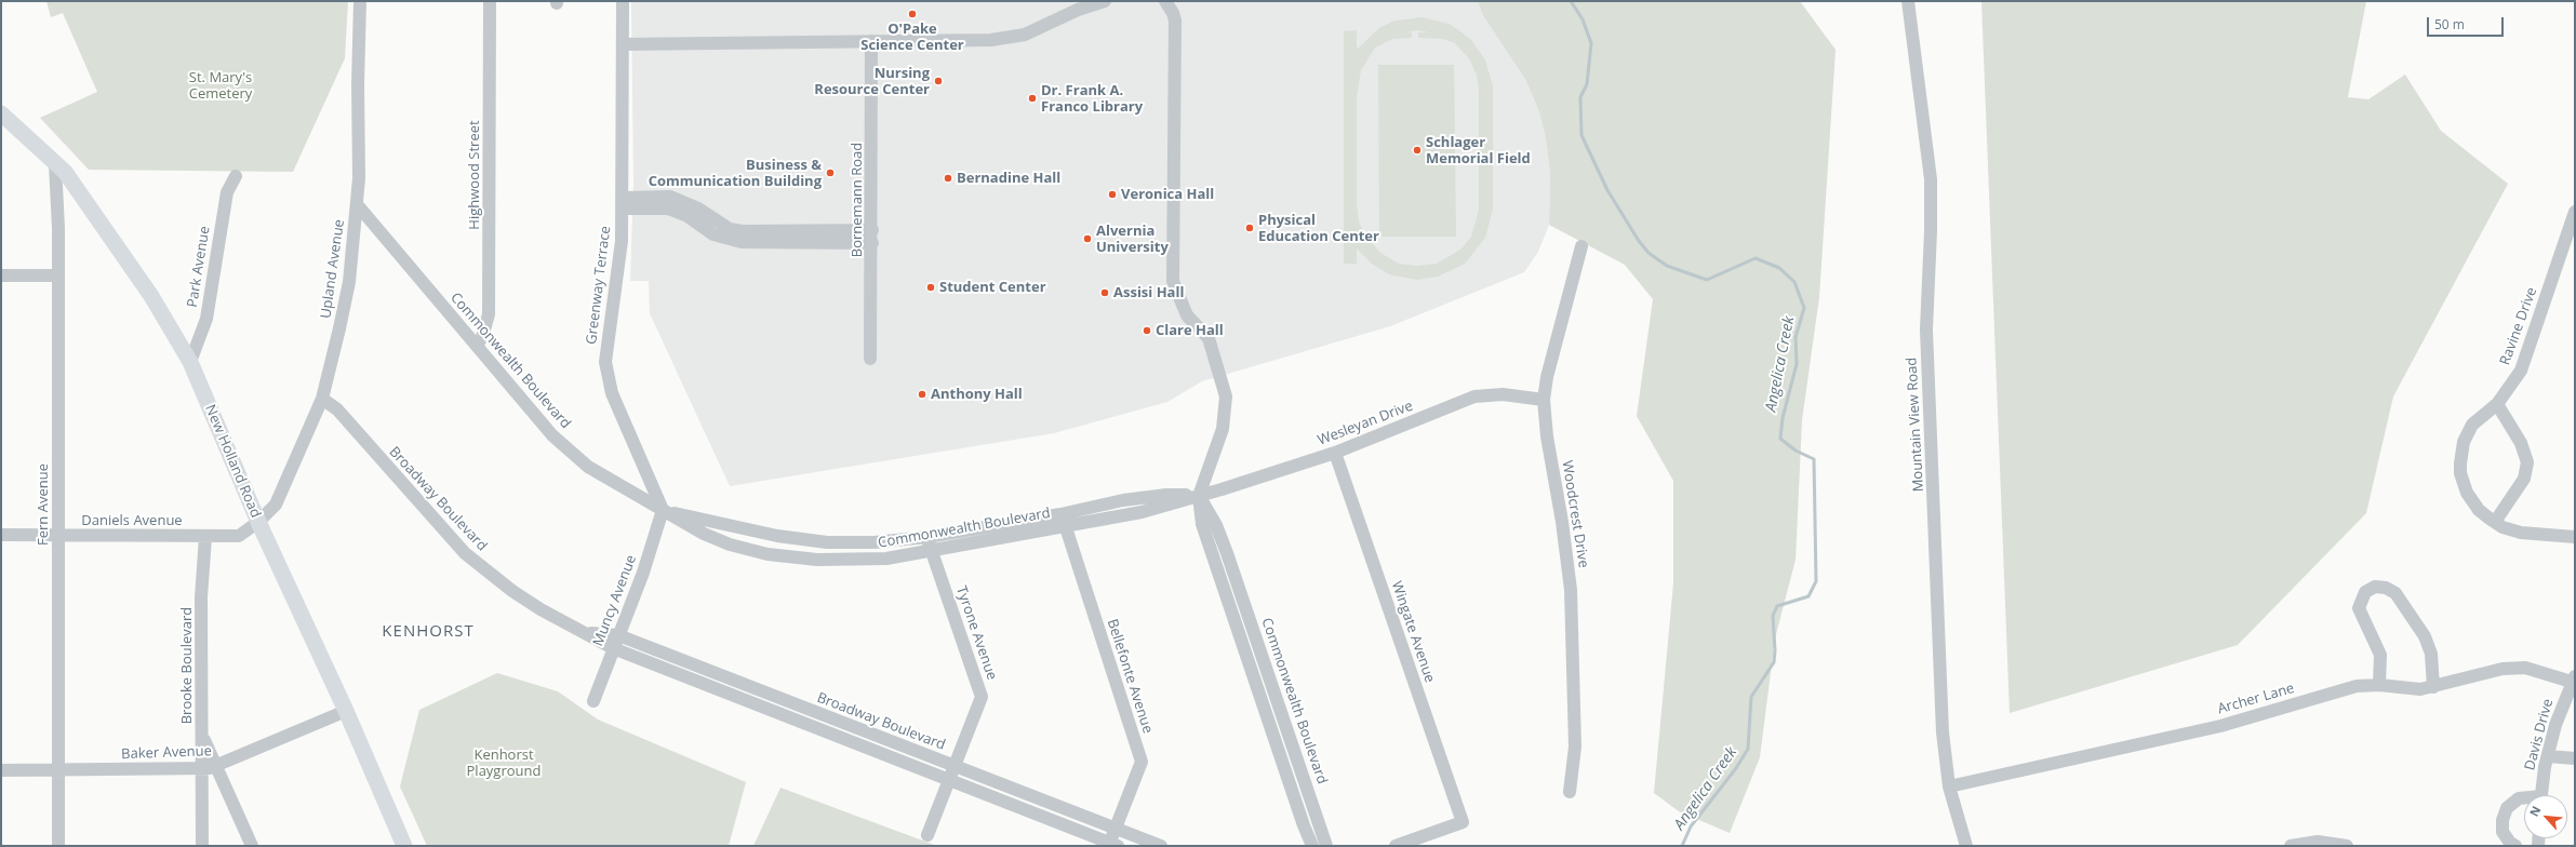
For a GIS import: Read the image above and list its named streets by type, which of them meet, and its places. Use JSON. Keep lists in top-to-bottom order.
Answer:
{
  "streets": {
    "main road": ["New Holland Road"],
    "street": [
      "Highwood Street",
      "Bornemann Road",
      "Park Avenue",
      "Upland Avenue",
      "Greenway Terrace",
      "Ravine Drive",
      "Commonwealth Boulevard",
      "Wesleyan Drive",
      "Mountain View Road",
      "Broadway Boulevard",
      "Fern Avenue",
      "Woodcrest Drive",
      "Daniels Avenue",
      "Muncy Avenue",
      "Wingate Avenue",
      "Tyrone Avenue",
      "Brooke Boulevard",
      "Bellefonte Avenue",
      "Archer Lane",
      "Davis Drive",
      "Baker Avenue"
    ]
  },
  "crossings": [
    ["Highwood Street", "Commonwealth Boulevard"],
    ["Park Avenue", "New Holland Road"],
    ["Upland Avenue", "Commonwealth Boulevard"],
    ["Upland Avenue", "New Holland Road"],
    ["Upland Avenue", "Broadway Boulevard"],
    ["Upland Avenue", "Daniels Avenue"],
    ["Greenway Terrace", "Commonwealth Boulevard"],
    ["Greenway Terrace", "Muncy Avenue"],
    ["Commonwealth Boulevard", "Wesleyan Drive"],
    ["Commonwealth Boulevard", "Muncy Avenue"],
    ["Commonwealth Boulevard", "Tyrone Avenue"],
    ["Commonwealth Boulevard", "Bellefonte Avenue"],
    ["Wesleyan Drive", "Woodcrest Drive"],
    ["Wesleyan Drive", "Wingate Avenue"],
    ["Mountain View Road", "Archer Lane"],
    ["New Holland Road", "Fern Avenue"],
    ["New Holland Road", "Daniels Avenue"],
    ["New Holland Road", "Baker Avenue"],
    ["Broadway Boulevard", "Muncy Avenue"],
    ["Broadway Boulevard", "Tyrone Avenue"],
    ["Broadway Boulevard", "Bellefonte Avenue"],
    ["Fern Avenue", "Daniels Avenue"],
    ["Fern Avenue", "Baker Avenue"],
    ["Daniels Avenue", "Brooke Boulevard"],
    ["Brooke Boulevard", "Baker Avenue"],
    ["Archer Lane", "Davis Drive"]
  ],
  "districts": ["KENHORST"],
  "water": ["Angelica Creek"],
  "parks": ["St. Mary's Cemetery", "Kenhorst Playground"],
  "places": [
    "O'Pake Science Center",
    "Nursing Resource Center",
    "Dr. Frank A. Franco Library",
    "Schlager Memorial Field",
    "Business & Communication Building",
    "Bernadine Hall",
    "Veronica Hall",
    "Physical Education Center",
    "Alvernia University",
    "Student Center",
    "Assisi Hall",
    "Clare Hall",
    "Anthony Hall"
  ],
  "scale_bar": "50 m",
  "north": "top left"
}
